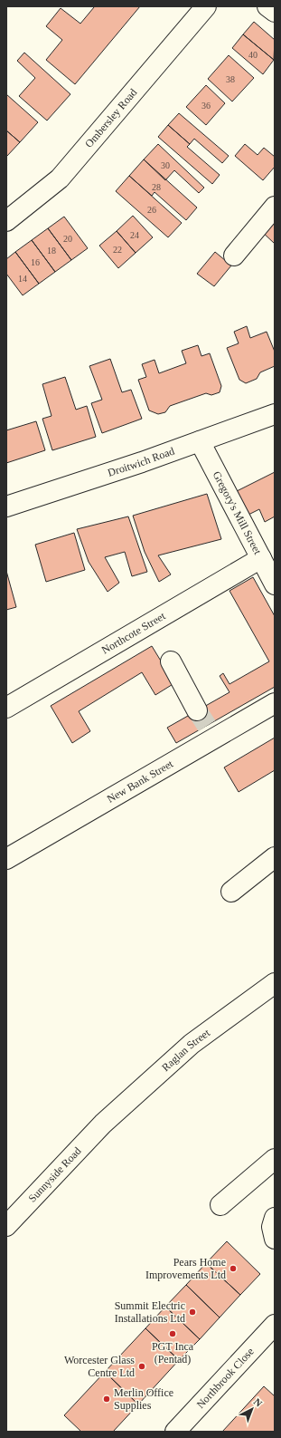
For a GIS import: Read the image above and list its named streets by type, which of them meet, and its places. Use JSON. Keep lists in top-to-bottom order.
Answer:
{
  "streets": {
    "street": [
      "Ombersley Road",
      "Droitwich Road",
      "Gregory's Mill Street",
      "Northcote Street",
      "New Bank Street",
      "Raglan Street",
      "Sunnyside Road",
      "Northbrook Close"
    ]
  },
  "crossings": [
    ["Droitwich Road", "Gregory's Mill Street"],
    ["Gregory's Mill Street", "Northcote Street"],
    ["Raglan Street", "Sunnyside Road"]
  ],
  "places": [
    "Pears Home Improvements Ltd",
    "Summit Electric Installations Ltd",
    "PGT Inca (Pentad)",
    "Worcester Glass Centre Ltd",
    "Merlin Office Supplies"
  ],
  "house_numbers": [
    "40",
    "38",
    "36",
    "30",
    "28",
    "26",
    "24",
    "20",
    "22",
    "18",
    "16",
    "14"
  ],
  "north": "top right"
}
